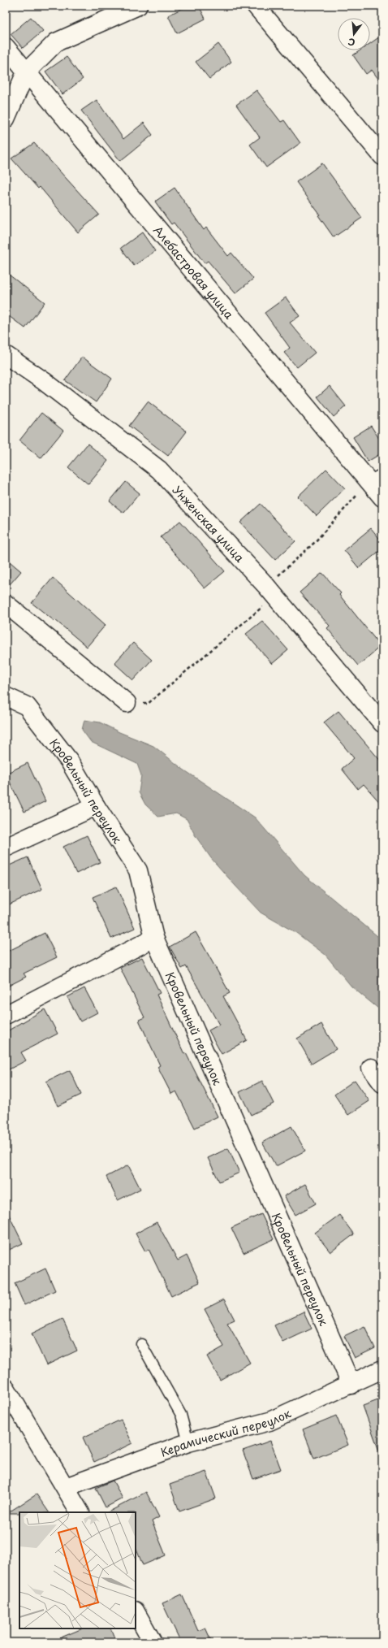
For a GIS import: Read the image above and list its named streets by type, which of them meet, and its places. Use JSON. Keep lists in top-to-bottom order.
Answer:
{
  "streets": {
    "street": [
      "Алебастровая улица",
      "Унженская улица",
      "Кровельный переулок",
      "Керамический переулок"
    ]
  },
  "crossings": [
    ["Кровельный переулок", "Керамический переулок"]
  ],
  "north": "bottom"
}
